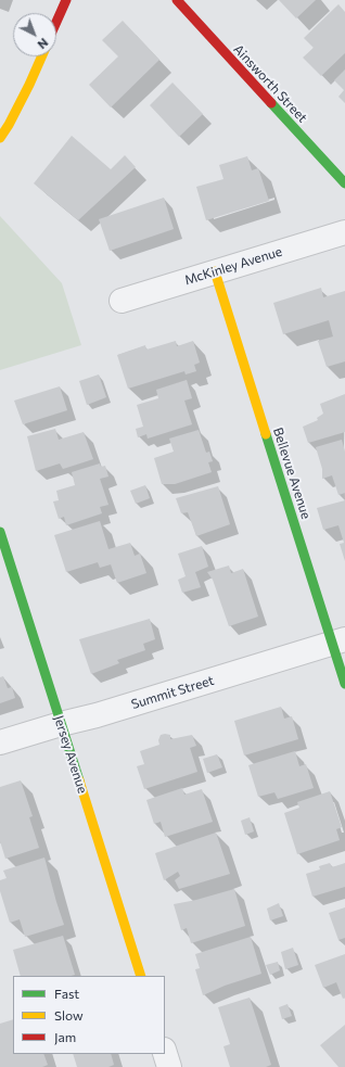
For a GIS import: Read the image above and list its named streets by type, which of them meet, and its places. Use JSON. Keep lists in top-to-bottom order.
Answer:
{
  "streets": {
    "street": [
      "Ainsworth Street",
      "McKinley Avenue",
      "Bellevue Avenue",
      "Summit Street",
      "Jersey Avenue"
    ]
  },
  "crossings": [
    ["McKinley Avenue", "Bellevue Avenue"],
    ["Bellevue Avenue", "Summit Street"],
    ["Summit Street", "Jersey Avenue"]
  ],
  "legend": ["Fast", "Slow", "Jam"],
  "north": "bottom right"
}
